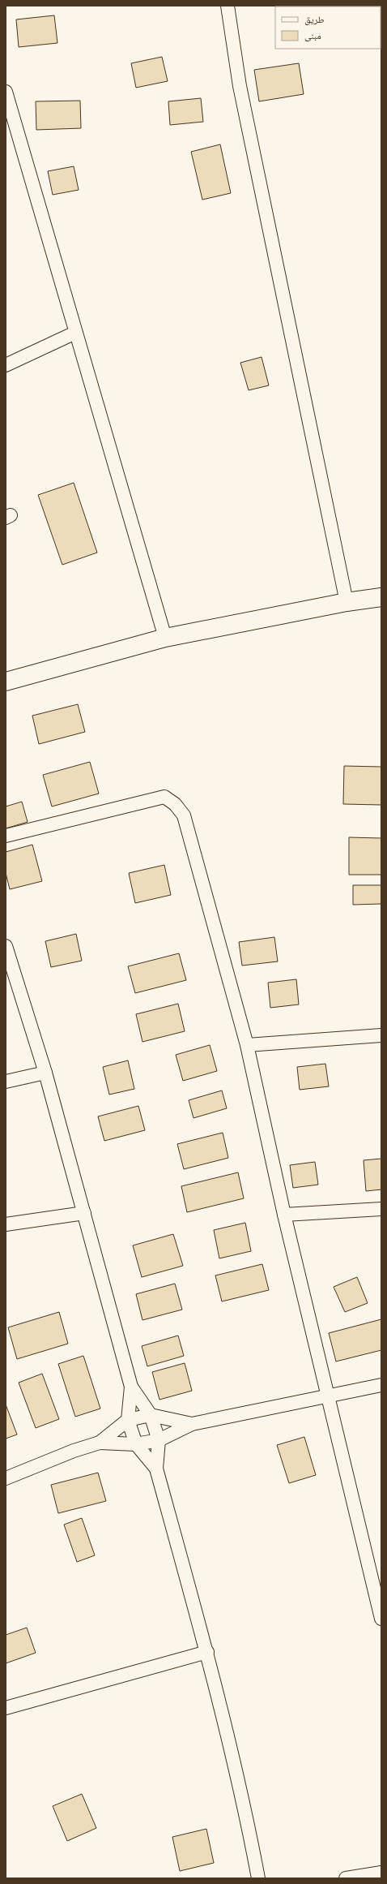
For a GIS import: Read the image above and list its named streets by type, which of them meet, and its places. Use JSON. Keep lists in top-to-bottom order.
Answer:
{
  "legend": ["طريق", "مبنى"]
}
